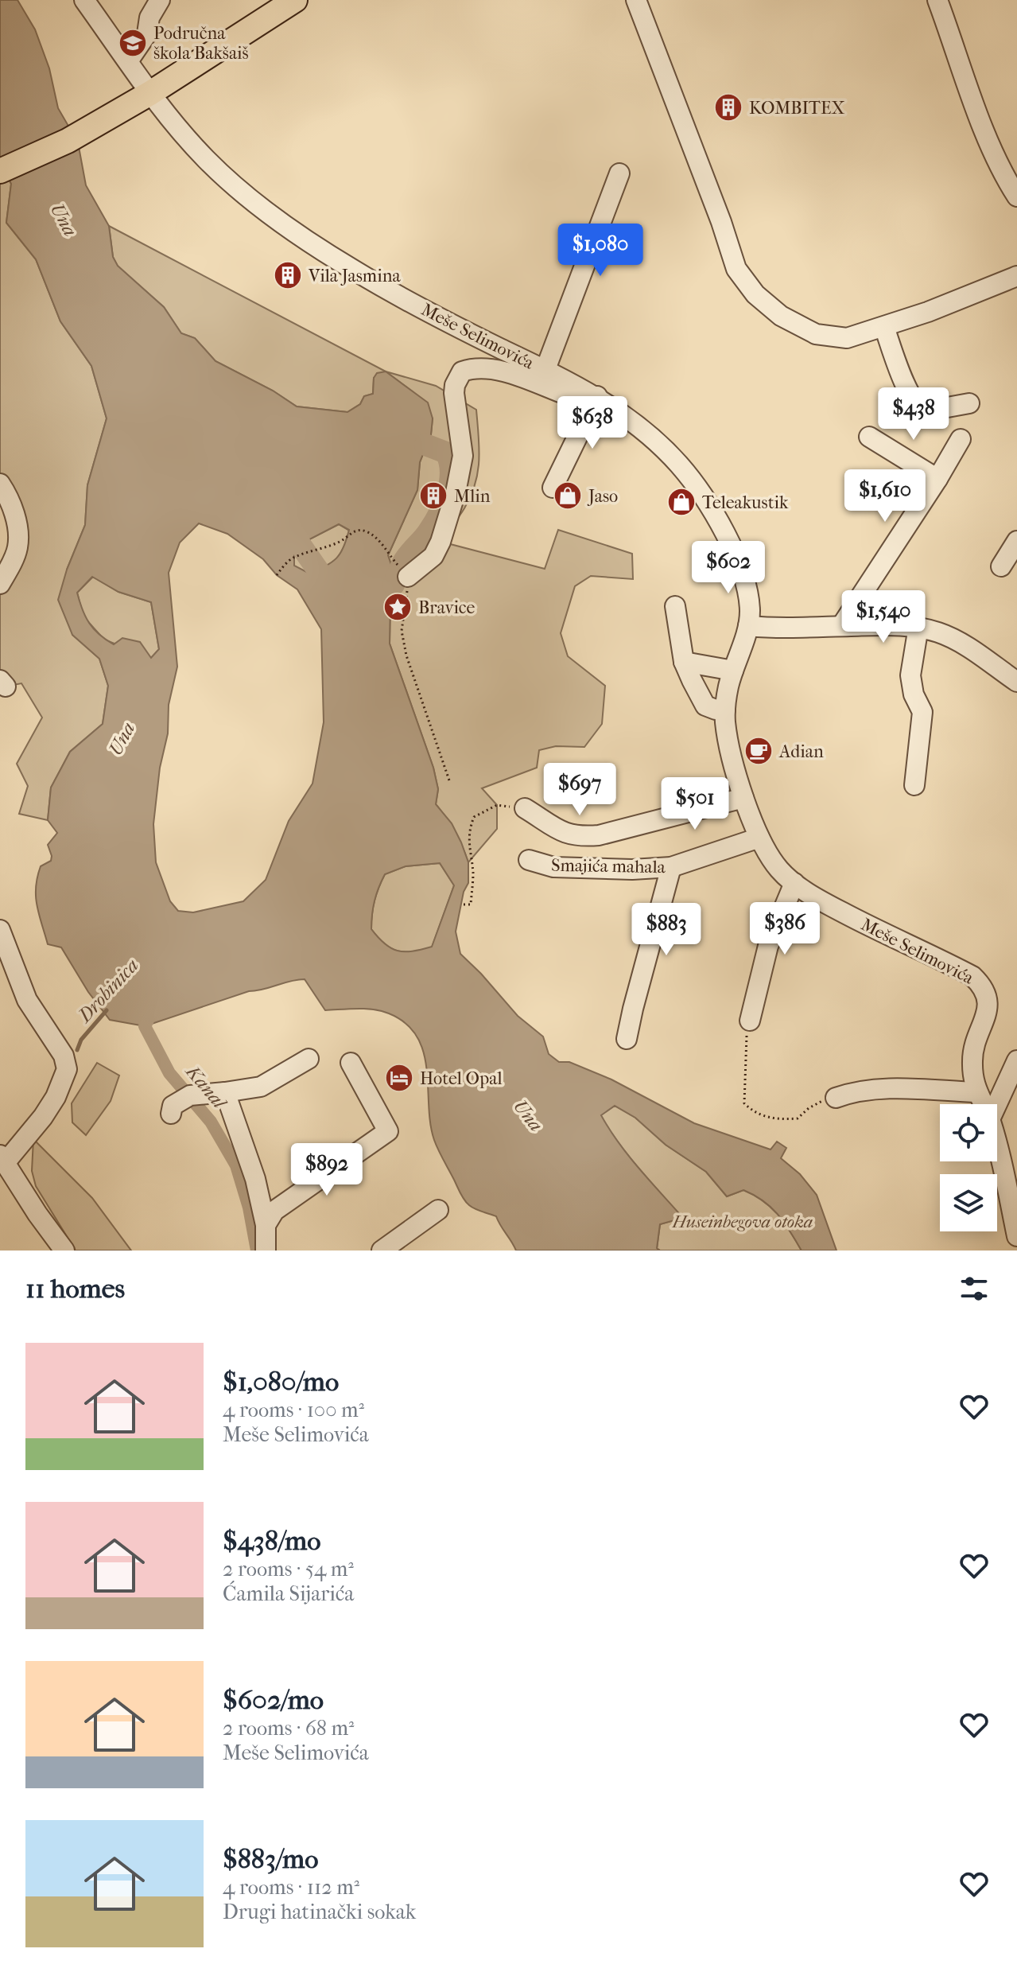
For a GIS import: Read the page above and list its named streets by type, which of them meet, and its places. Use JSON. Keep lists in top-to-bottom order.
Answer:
{
  "streets": {
    "street": ["Meše Selimovića", "Smajića mahala"]
  },
  "crossings": [
    ["Meše Selimovića", "Smajića mahala"]
  ],
  "water": ["Una", "Drobinica", "Kanal"],
  "parks": ["Huseinbegova otoka"],
  "places": {
    "school or university": ["Područna škola Bakšaiš"],
    "building": ["KOMBITEX", "Vila Jasmina", "Mlin"],
    "shop": ["Jaso", "Teleakustik"],
    "place": ["Bravice"],
    "cafe": ["Adian"],
    "hotel": ["Hotel Opal"]
  },
  "page": {
    "price": [
      "$1,080",
      "$438",
      "$638",
      "$1,610",
      "$602",
      "$1,540",
      "$697",
      "$501",
      "$386",
      "$883",
      "$892"
    ],
    "heading": "11 homes",
    "list": [
      {
        "name": "$1,080/mo",
        "note": "4 rooms · 100 m² · Meše Selimovića"
      },
      {
        "name": "$438/mo",
        "note": "2 rooms · 54 m² · Ćamila Sijarića"
      },
      {
        "name": "$602/mo",
        "note": "2 rooms · 68 m² · Meše Selimovića"
      },
      {
        "name": "$883/mo",
        "note": "4 rooms · 112 m² · Drugi hatinački sokak"
      }
    ]
  }
}
